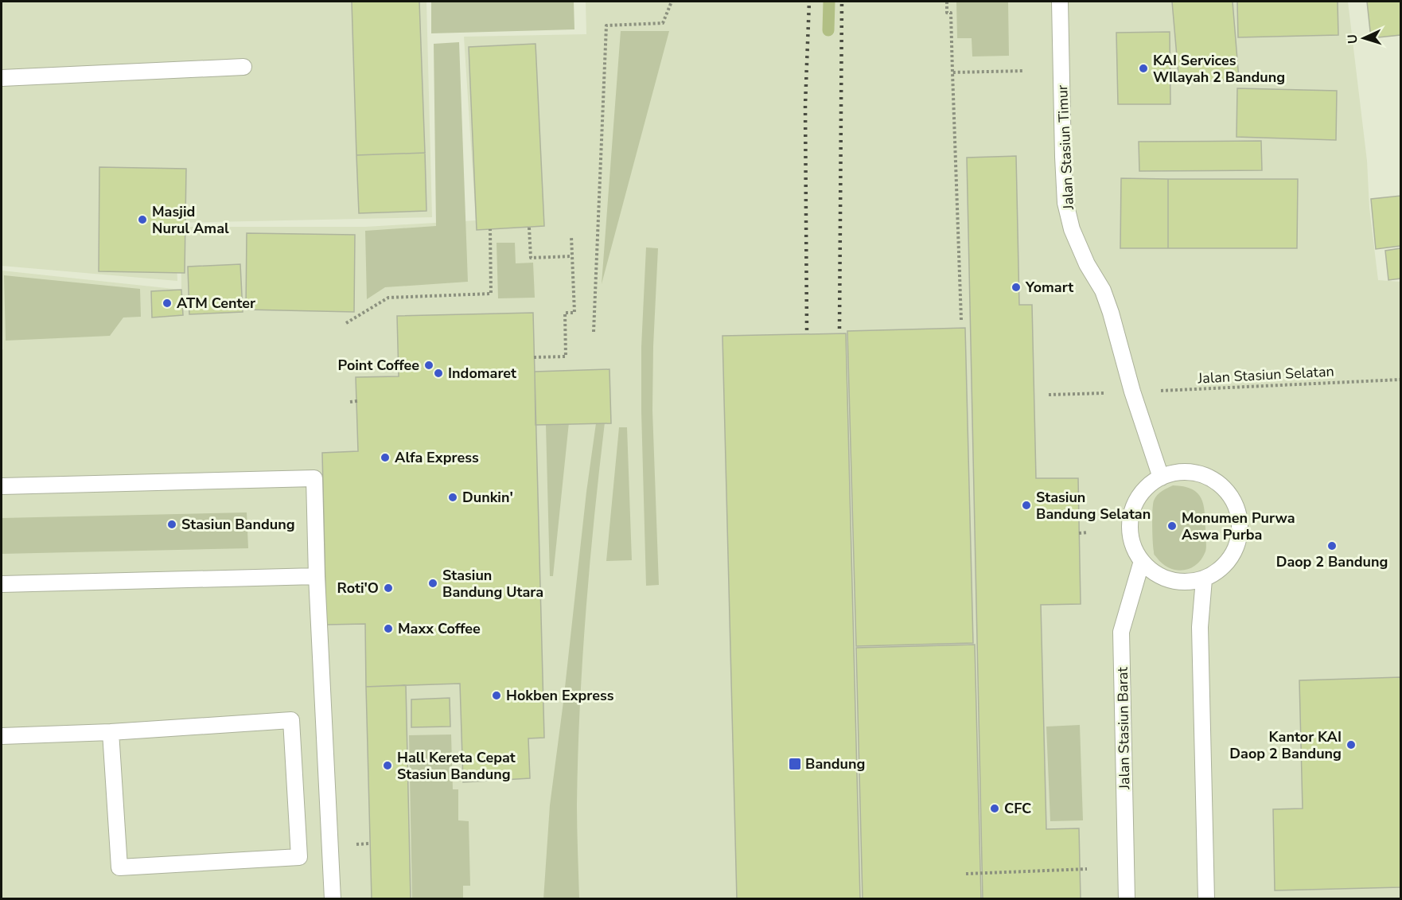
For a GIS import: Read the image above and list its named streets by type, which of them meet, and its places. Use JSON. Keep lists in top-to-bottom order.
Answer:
{
  "streets": {
    "lane": ["Jalan Stasiun Timur", "Jalan Stasiun Barat"],
    "path": ["Jalan Stasiun Selatan"]
  },
  "crossings": [
    ["Jalan Stasiun Timur", "Jalan Stasiun Selatan"],
    ["Jalan Stasiun Timur", "Jalan Stasiun Barat"]
  ],
  "places": {
    "other": [
      "KAI Services WIlayah 2 Bandung",
      "Masjid Nurul Amal",
      "Yomart",
      "ATM Center",
      "Point Coffee",
      "Indomaret",
      "Alfa Express",
      "Dunkin'",
      "Stasiun Bandung Selatan",
      "Stasiun Bandung",
      "Monumen Purwa Aswa Purba",
      "Daop 2 Bandung",
      "Stasiun Bandung Utara",
      "Roti'O",
      "Maxx Coffee",
      "Hokben Express",
      "Kantor KAI Daop 2 Bandung",
      "Hall Kereta Cepat Stasiun Bandung",
      "CFC"
    ],
    "transit": ["Bandung"]
  },
  "north": "left"
}
